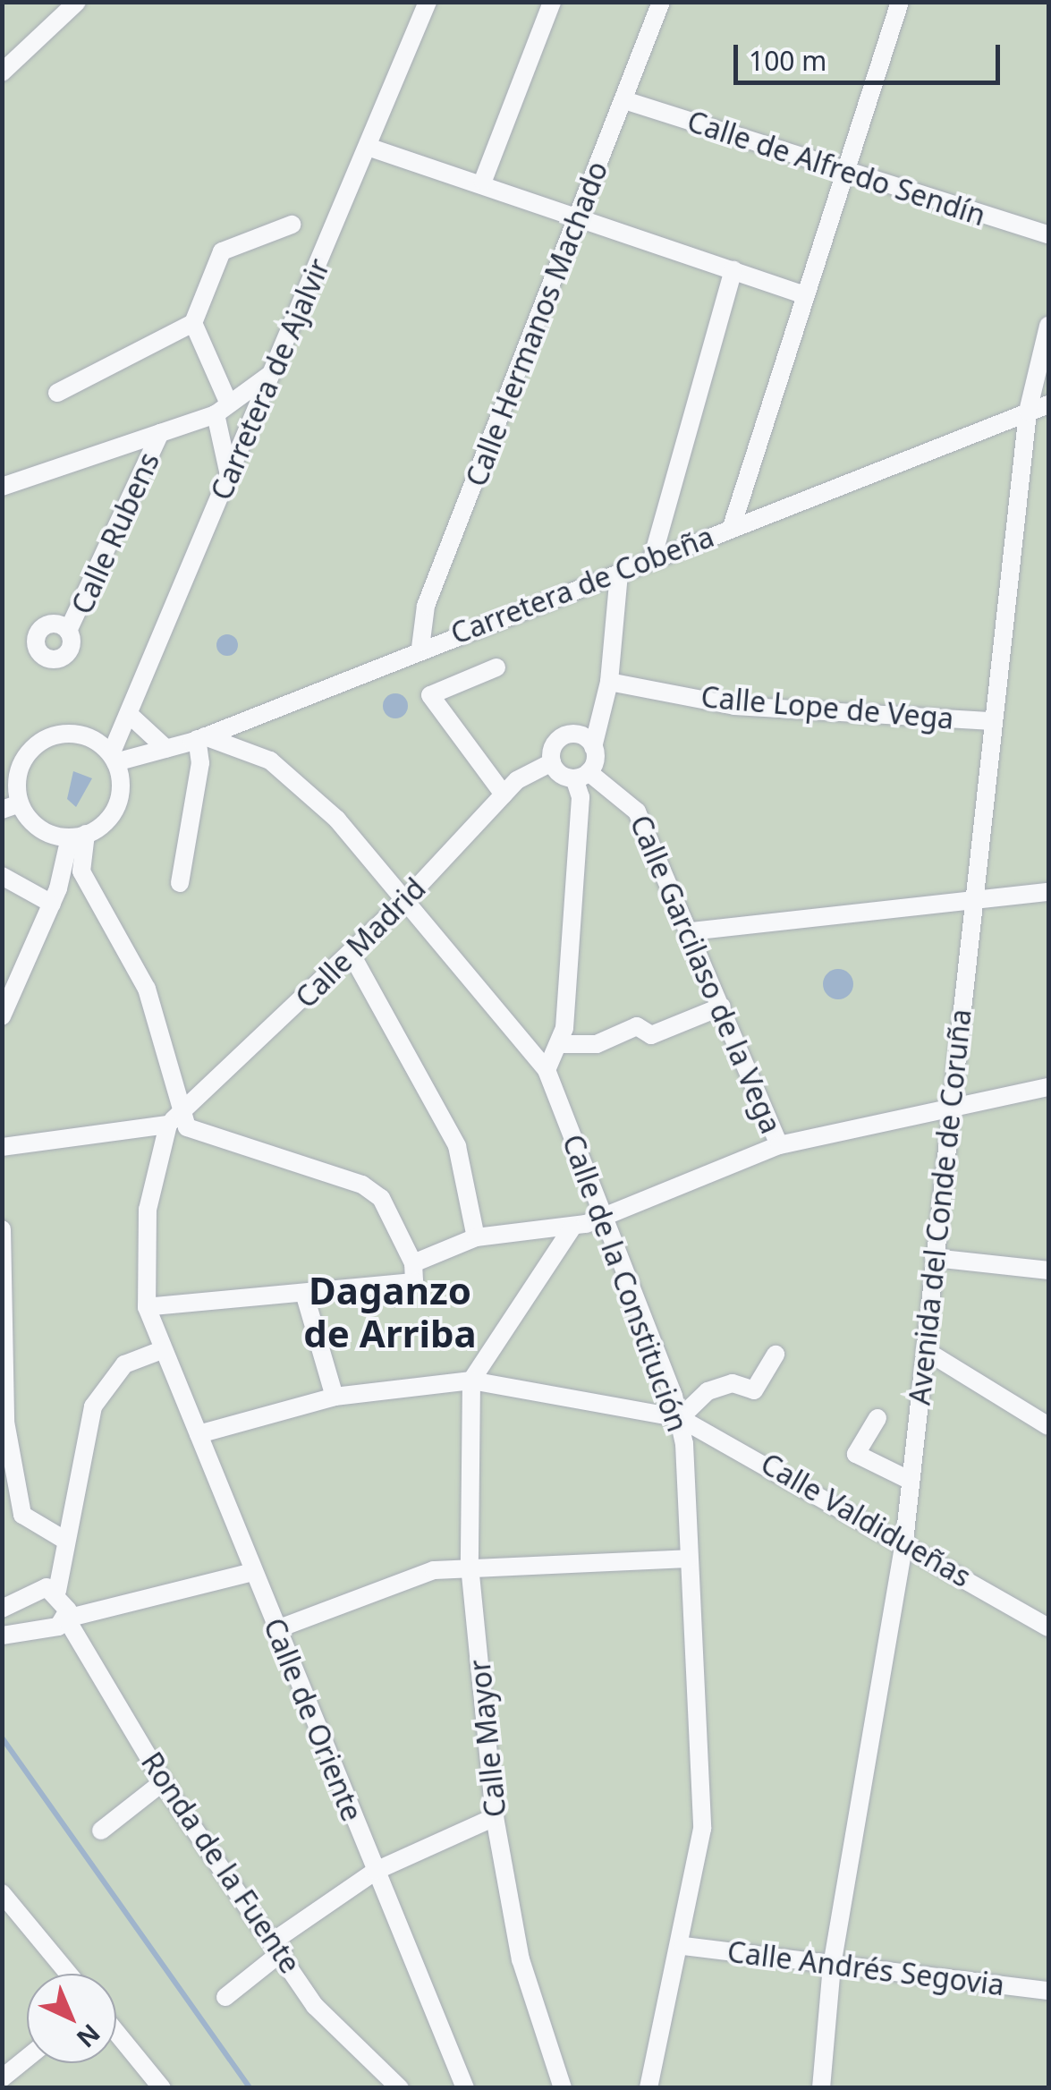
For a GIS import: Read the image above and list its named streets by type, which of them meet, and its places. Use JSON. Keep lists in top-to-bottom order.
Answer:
{
  "streets": {
    "street": [
      "Calle de Alfredo Sendín",
      "Calle Hermanos Machado",
      "Carretera de Ajalvir",
      "Calle Rubens",
      "Carretera de Cobeña",
      "Calle Lope de Vega",
      "Calle Madrid",
      "Calle Garcilaso de la Vega",
      "Avenida del Conde de Coruña",
      "Calle de la Constitución",
      "Calle Valdidueñas",
      "Calle de Oriente",
      "Calle Mayor",
      "Ronda de la Fuente",
      "Calle Andrés Segovia"
    ]
  },
  "crossings": [
    ["Calle de Alfredo Sendín", "Calle Hermanos Machado"],
    ["Calle Hermanos Machado", "Carretera de Cobeña"],
    ["Carretera de Ajalvir", "Carretera de Cobeña"],
    ["Carretera de Cobeña", "Avenida del Conde de Coruña"],
    ["Carretera de Cobeña", "Calle de la Constitución"],
    ["Calle Lope de Vega", "Avenida del Conde de Coruña"],
    ["Calle Madrid", "Calle Garcilaso de la Vega"],
    ["Calle Madrid", "Calle de la Constitución"],
    ["Avenida del Conde de Coruña", "Calle Valdidueñas"],
    ["Avenida del Conde de Coruña", "Calle Andrés Segovia"],
    ["Calle de la Constitución", "Calle Valdidueñas"],
    ["Calle de la Constitución", "Calle Andrés Segovia"],
    ["Calle Valdidueñas", "Calle de Oriente"],
    ["Calle Valdidueñas", "Calle Mayor"]
  ],
  "districts": ["Daganzo de Arriba"],
  "scale_bar": "100 m",
  "north": "bottom right"
}
